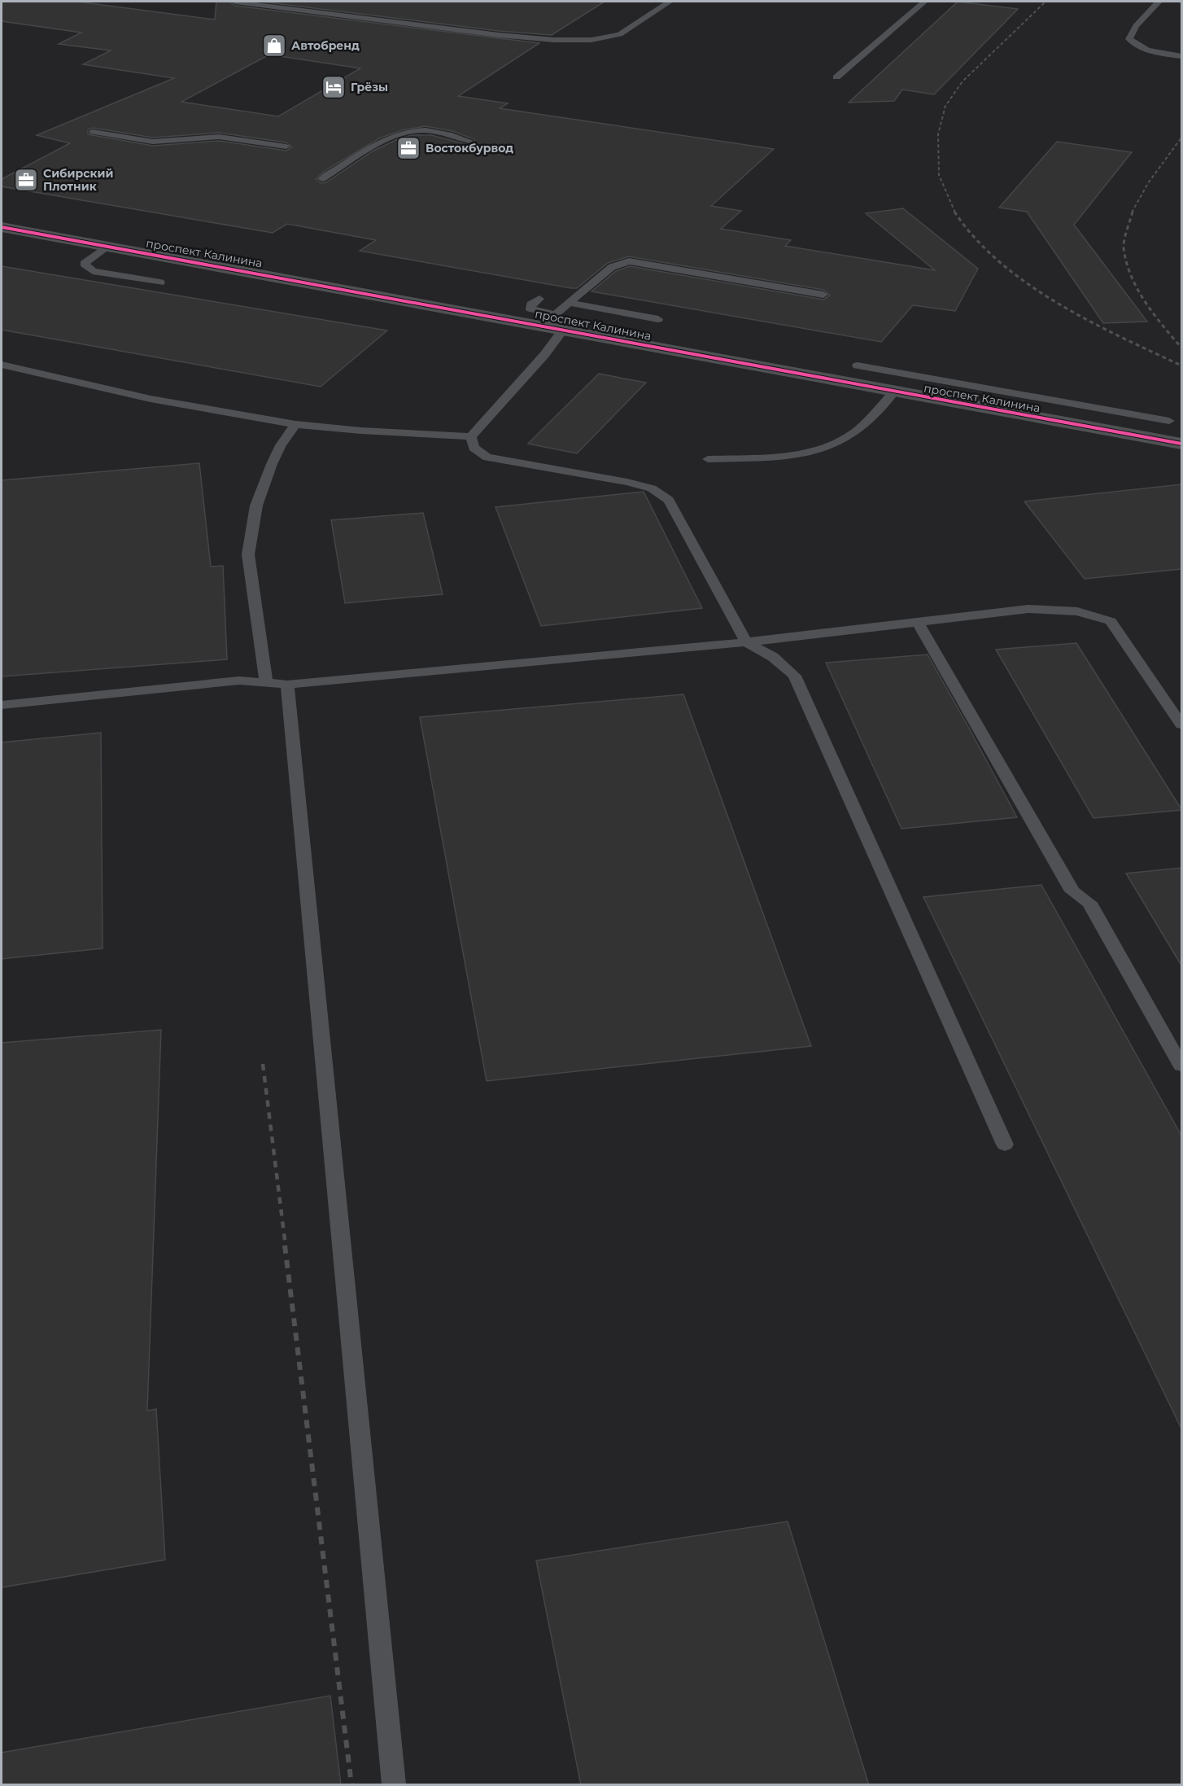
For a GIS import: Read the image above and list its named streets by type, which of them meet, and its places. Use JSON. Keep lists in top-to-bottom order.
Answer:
{
  "streets": {
    "street": ["проспект Калинина"]
  },
  "places": {
    "shop": ["Автобренд"],
    "hotel": ["Грёзы"],
    "office": ["Востокбурвод", "Сибирский Плотник"]
  }
}
